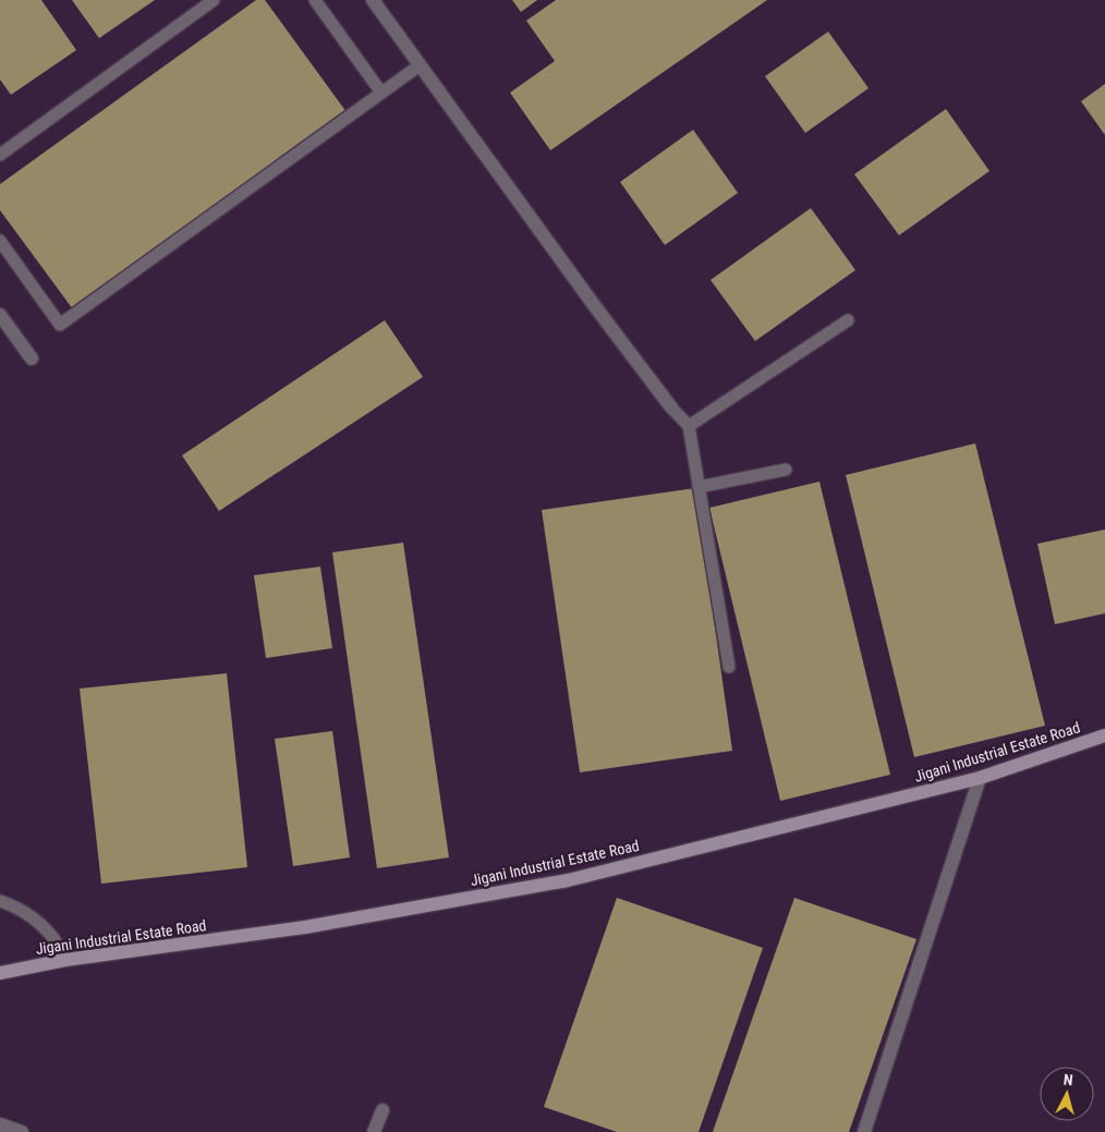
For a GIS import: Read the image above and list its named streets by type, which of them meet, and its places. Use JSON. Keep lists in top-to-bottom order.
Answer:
{
  "streets": {
    "main road": ["Jigani Industrial Estate Road"]
  },
  "north": "top"
}
